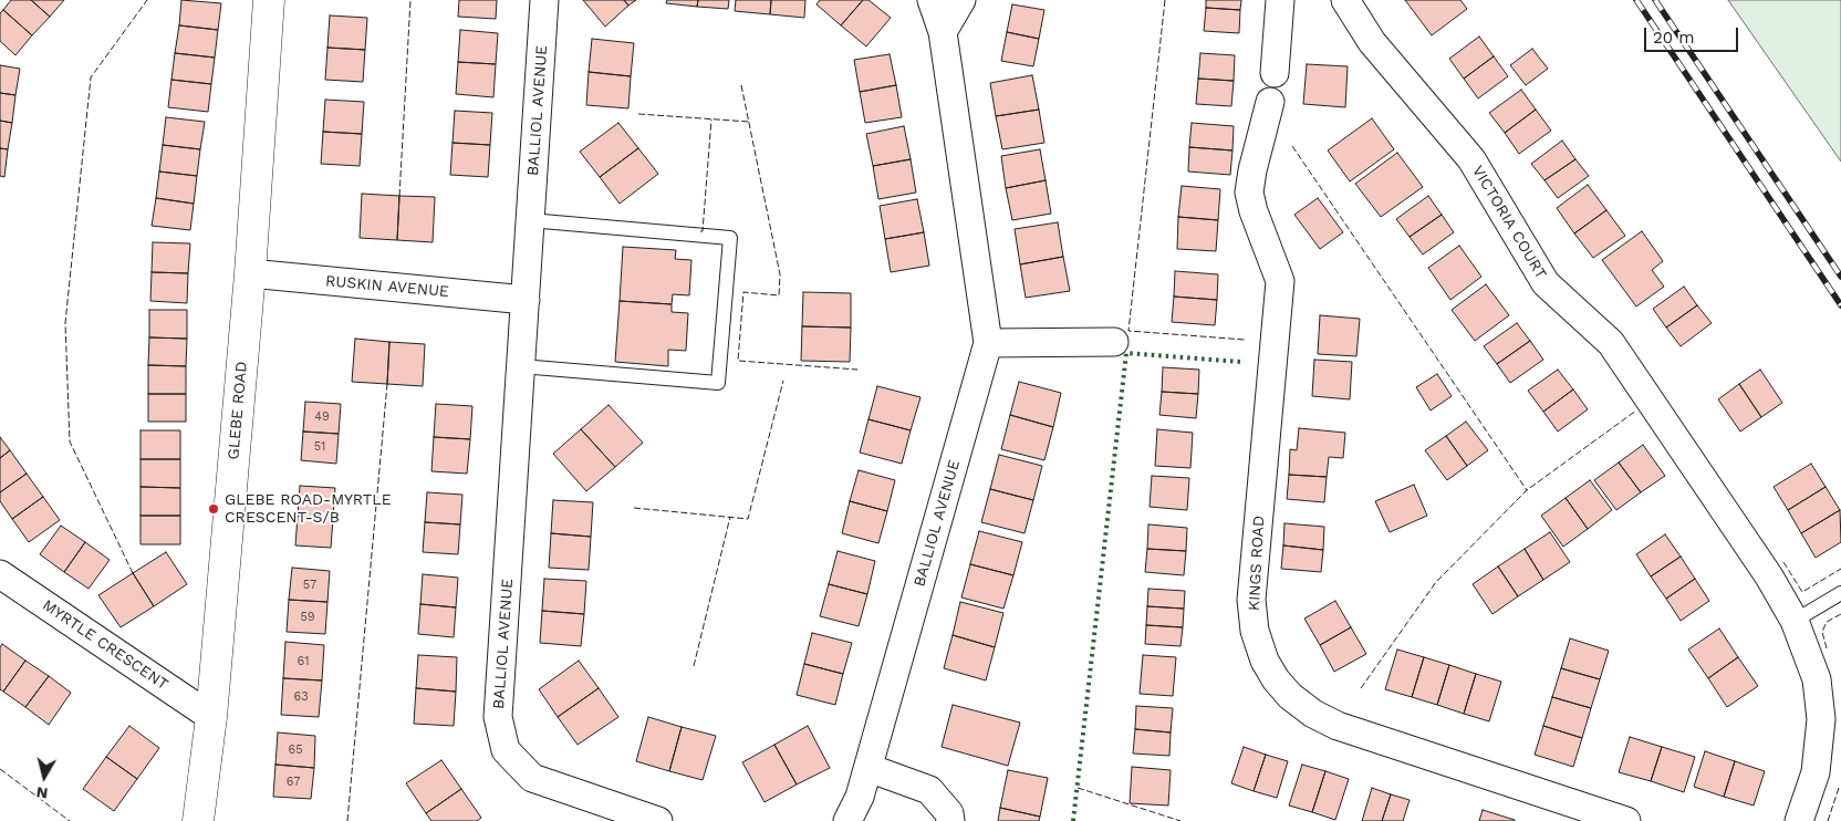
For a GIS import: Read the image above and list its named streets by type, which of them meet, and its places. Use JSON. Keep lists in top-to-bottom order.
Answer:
{
  "streets": {
    "street": [
      "BALLIOL AVENUE",
      "VICTORIA COURT",
      "RUSKIN AVENUE",
      "GLEBE ROAD",
      "KINGS ROAD",
      "MYRTLE CRESCENT"
    ]
  },
  "crossings": [
    ["BALLIOL AVENUE", "RUSKIN AVENUE"],
    ["RUSKIN AVENUE", "GLEBE ROAD"],
    ["GLEBE ROAD", "MYRTLE CRESCENT"]
  ],
  "places": ["GLEBE ROAD-MYRTLE CRESCENT-S/B"],
  "house_numbers": [
    "49",
    "51",
    "57",
    "59",
    "61",
    "63",
    "65",
    "67"
  ],
  "scale_bar": "20 m",
  "north": "bottom"
}
